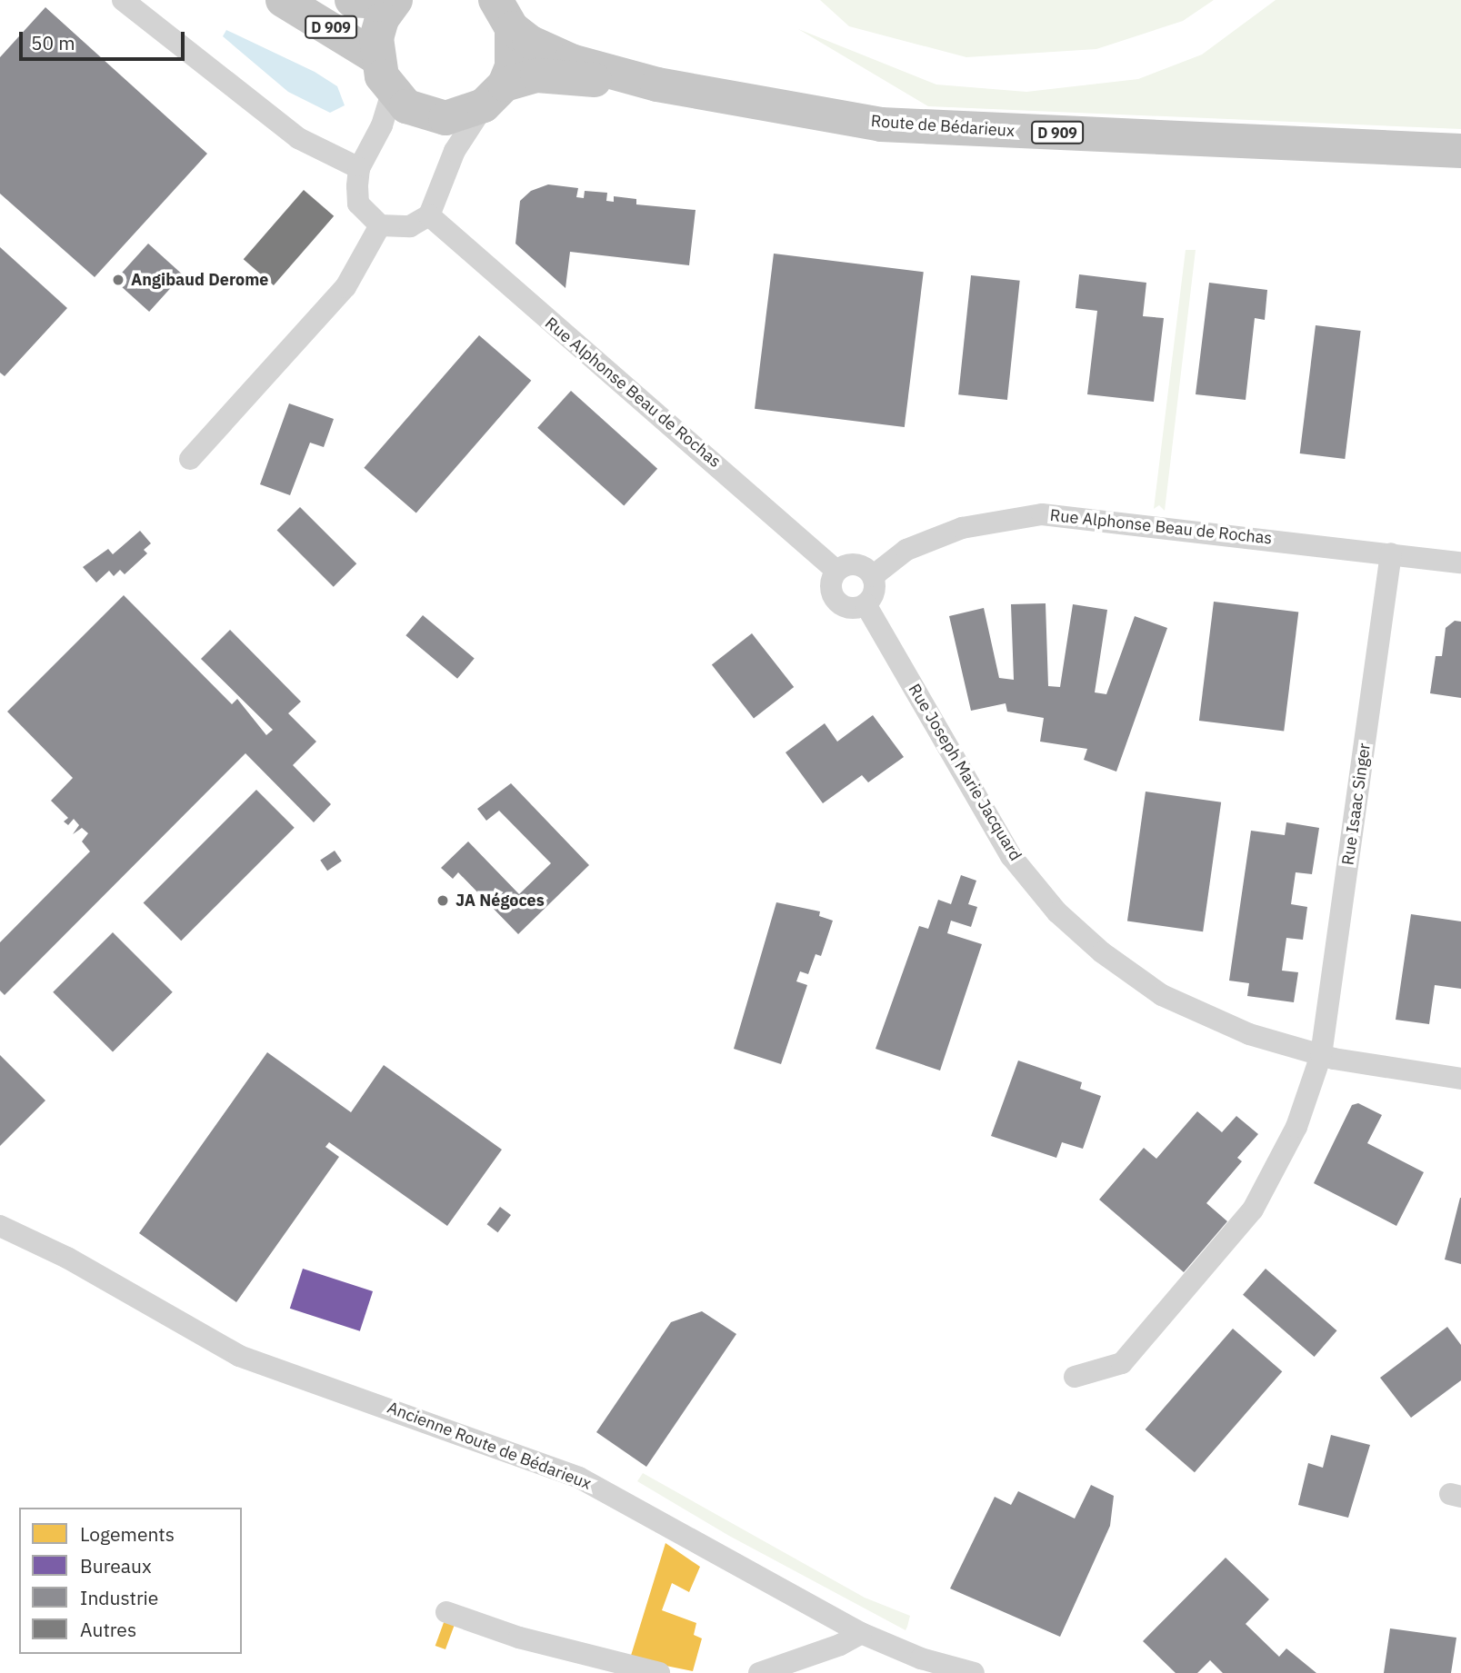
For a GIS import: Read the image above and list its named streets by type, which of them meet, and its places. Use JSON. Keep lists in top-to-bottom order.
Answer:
{
  "streets": {
    "main road": ["D 909", "Route de Bédarieux"],
    "street": [
      "Rue Alphonse Beau de Rochas",
      "Rue Joseph Marie Jacquard",
      "Rue Isaac Singer",
      "Ancienne Route de Bédarieux"
    ]
  },
  "crossings": [
    ["Rue Alphonse Beau de Rochas", "Rue Joseph Marie Jacquard"],
    ["Rue Alphonse Beau de Rochas", "Rue Isaac Singer"],
    ["Rue Joseph Marie Jacquard", "Rue Isaac Singer"]
  ],
  "places": ["Angibaud Derome", "JA Négoces"],
  "legend": [
    "Logements",
    "Bureaux",
    "Industrie",
    "Autres"
  ],
  "scale_bar": "50 m"
}
